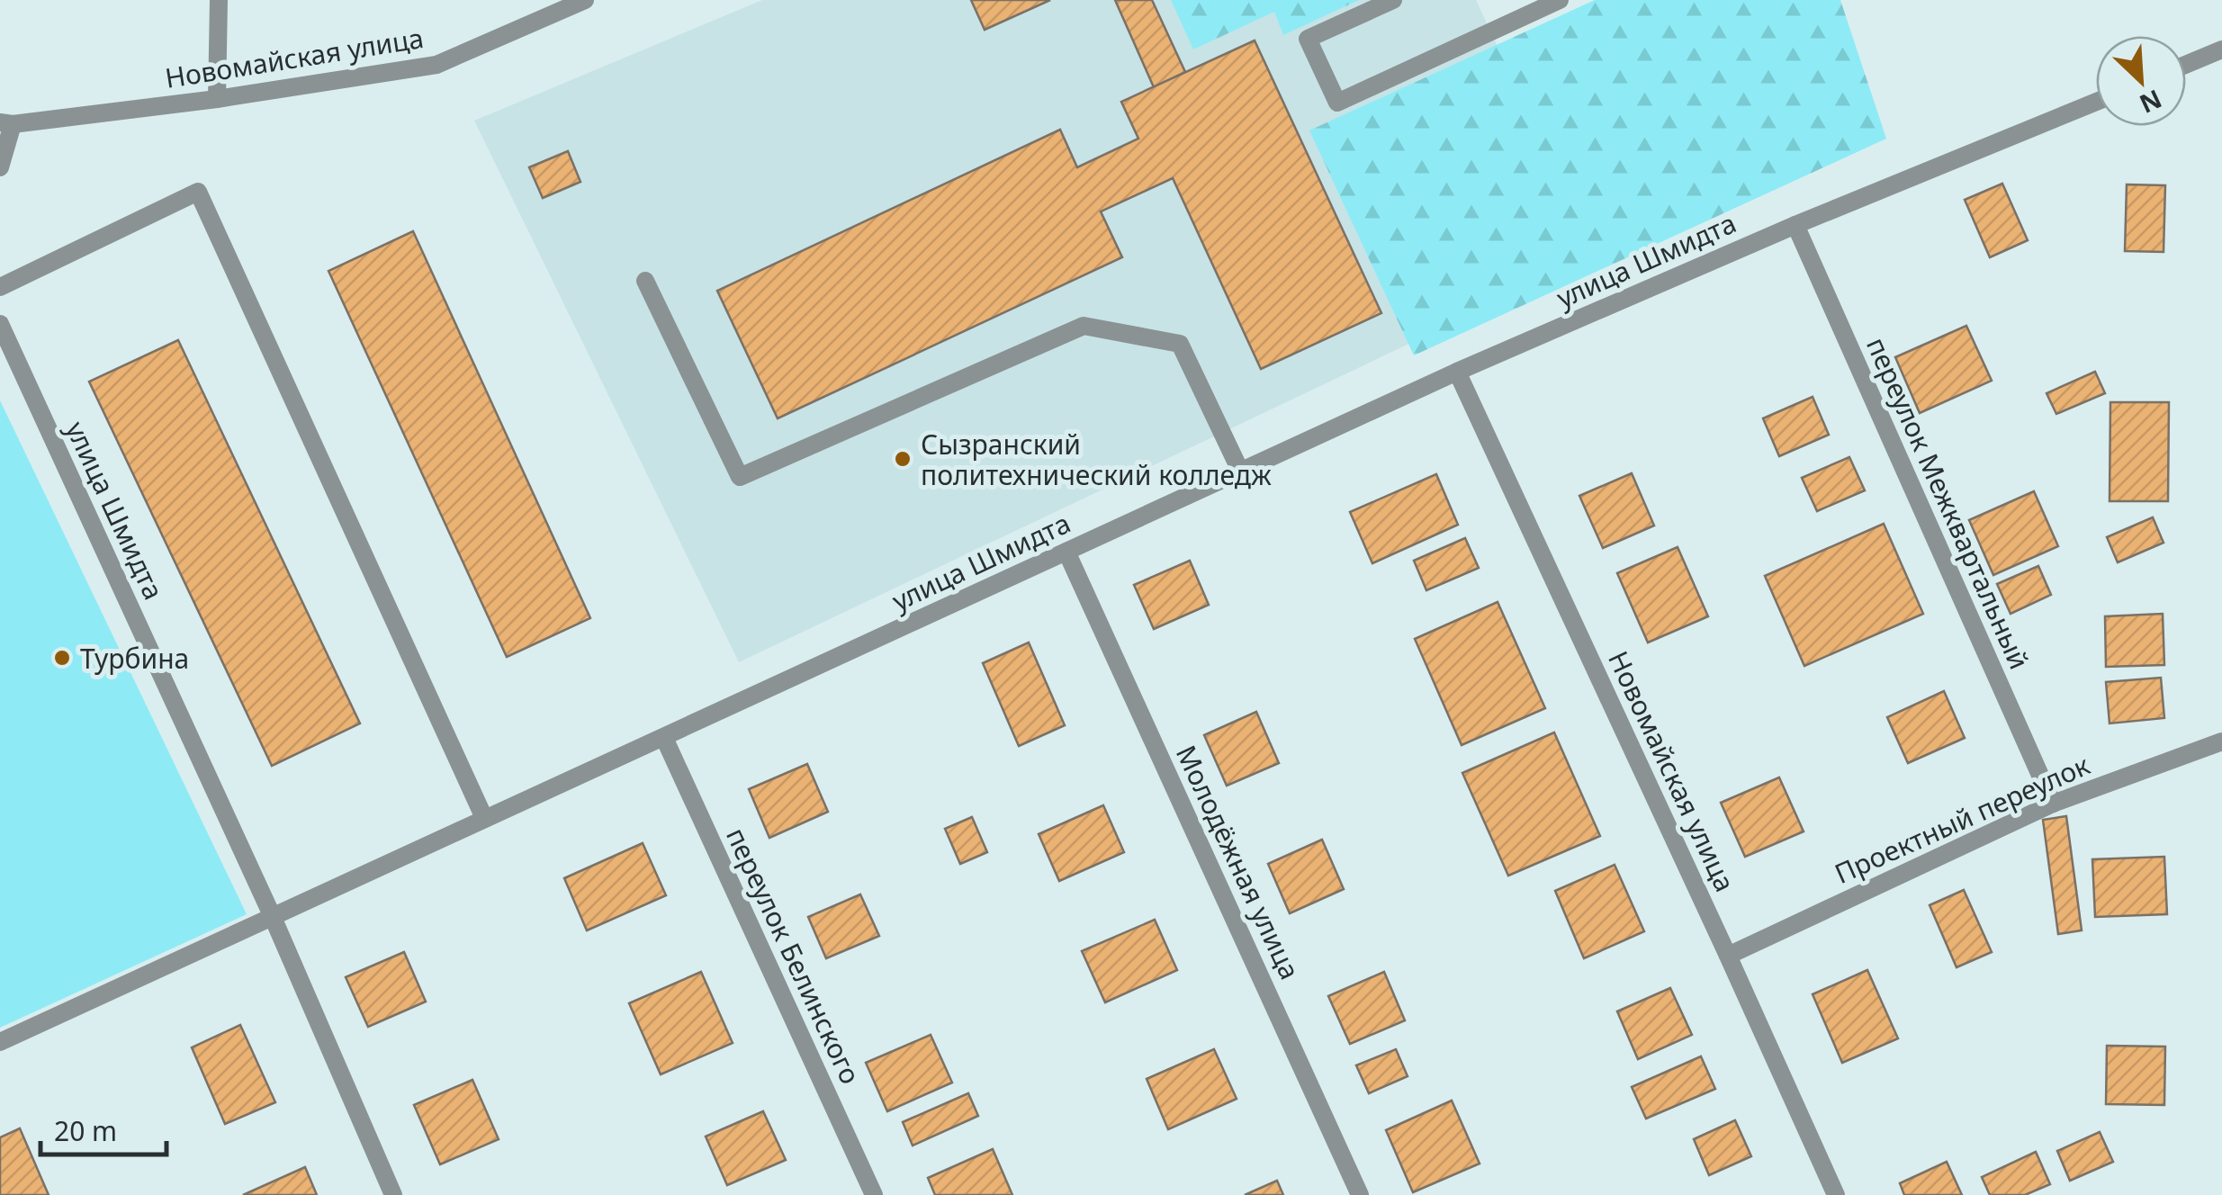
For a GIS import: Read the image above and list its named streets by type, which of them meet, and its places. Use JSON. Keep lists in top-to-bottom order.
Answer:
{
  "streets": {
    "street": [
      "Новомайская улица",
      "улица Шмидта",
      "переулок Межквартальный",
      "Проектный переулок",
      "Молодёжная улица",
      "переулок Белинского"
    ]
  },
  "crossings": [
    ["Новомайская улица", "улица Шмидта"],
    ["Новомайская улица", "Проектный переулок"],
    ["улица Шмидта", "переулок Межквартальный"],
    ["улица Шмидта", "Молодёжная улица"],
    ["улица Шмидта", "переулок Белинского"],
    ["переулок Межквартальный", "Проектный переулок"]
  ],
  "places": ["Сызранский политехнический колледж", "Турбина"],
  "scale_bar": "20 m",
  "north": "bottom right"
}
